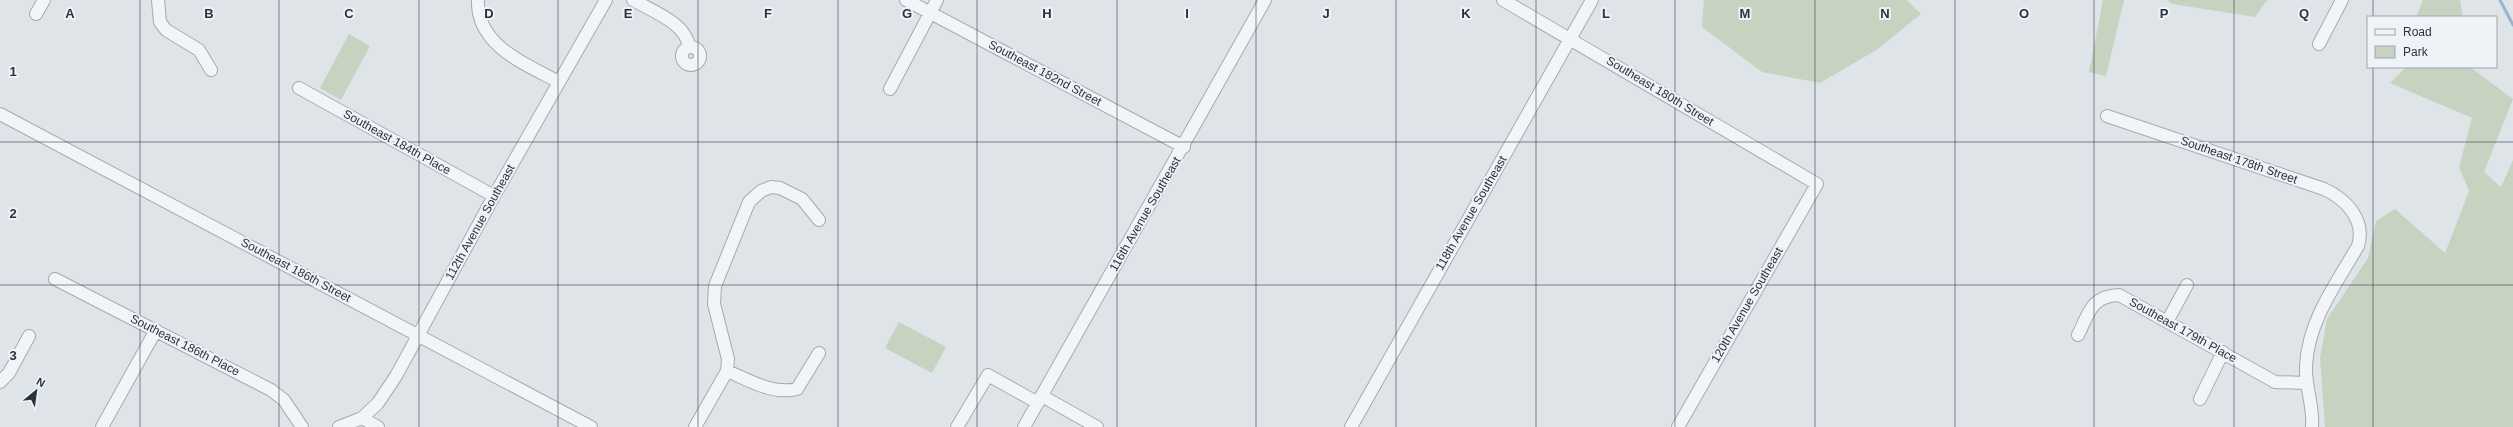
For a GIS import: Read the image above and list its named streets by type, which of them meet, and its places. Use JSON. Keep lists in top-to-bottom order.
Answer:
{
  "streets": {
    "street": [
      "Southeast 182nd Street",
      "Southeast 180th Street",
      "Southeast 184th Place",
      "Southeast 178th Street",
      "118th Avenue Southeast",
      "116th Avenue Southeast",
      "112th Avenue Southeast",
      "Southeast 186th Street",
      "120th Avenue Southeast",
      "Southeast 179th Place",
      "Southeast 186th Place"
    ]
  },
  "crossings": [
    ["Southeast 182nd Street", "116th Avenue Southeast"],
    ["Southeast 180th Street", "118th Avenue Southeast"],
    ["Southeast 180th Street", "120th Avenue Southeast"],
    ["Southeast 184th Place", "112th Avenue Southeast"],
    ["Southeast 178th Street", "Southeast 179th Place"],
    ["112th Avenue Southeast", "Southeast 186th Street"]
  ],
  "legend": ["Road", "Park"],
  "north": "top right",
  "grid": {
    "columns": [
      "A",
      "B",
      "C",
      "D",
      "E",
      "F",
      "G",
      "H",
      "I",
      "J",
      "K",
      "L",
      "M",
      "N",
      "O",
      "P",
      "Q"
    ],
    "rows": ["1", "2", "3"]
  }
}
